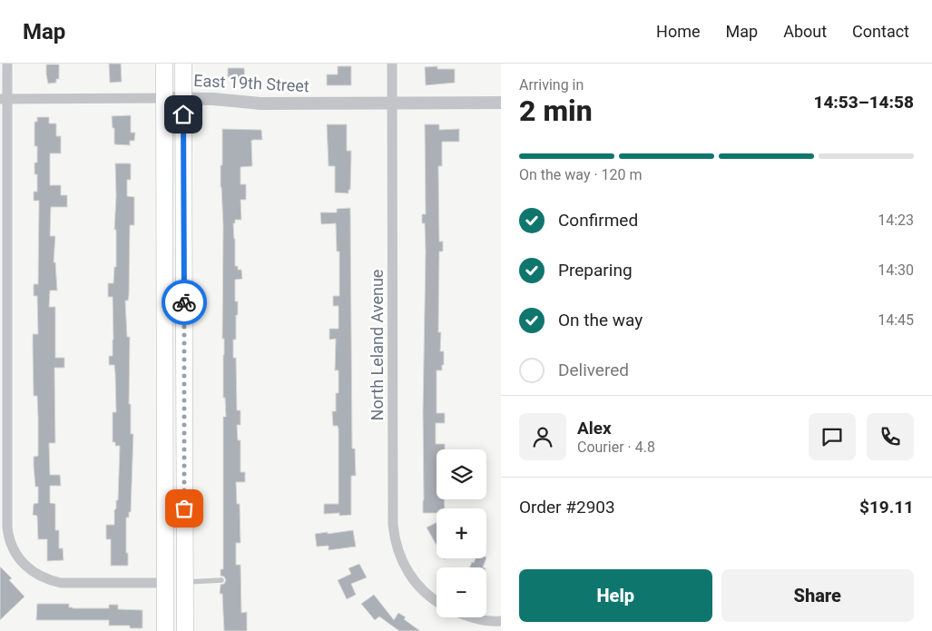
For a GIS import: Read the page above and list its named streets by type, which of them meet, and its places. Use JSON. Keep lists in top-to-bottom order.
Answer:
{
  "streets": {
    "street": ["East 19th Street", "North Leland Avenue"]
  },
  "crossings": [
    ["East 19th Street", "North Leland Avenue"]
  ],
  "page": {
    "header": "Map",
    "nav": [
      "Home",
      "Map",
      "About",
      "Contact"
    ],
    "heading": ["2 min", "Arriving in", "14:53–14:58"],
    "panel": [
      "Alex",
      "Courier · 4.8",
      "Order #2903",
      "$19.11"
    ],
    "bar": "On the way · 120 m",
    "list": [
      ["Confirmed", "14:23"],
      ["Preparing", "14:30"],
      ["On the way", "14:45"],
      "Delivered"
    ],
    "map_buttons": ["+", "−"],
    "buttons": ["Help", "Share"]
  }
}
